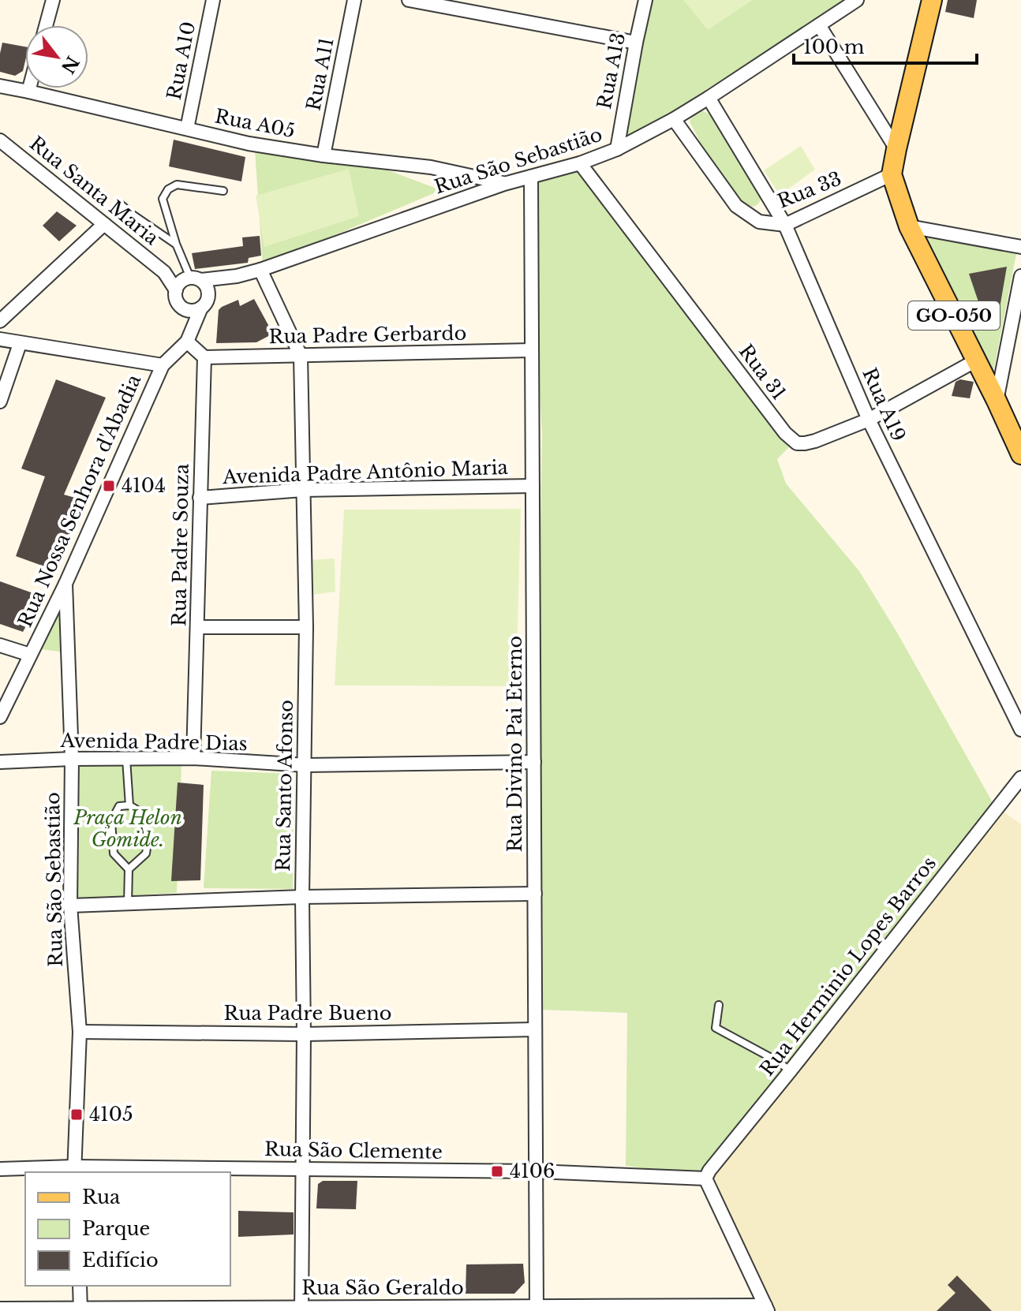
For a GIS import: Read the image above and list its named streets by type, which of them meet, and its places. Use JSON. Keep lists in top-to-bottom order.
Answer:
{
  "streets": {
    "main road": ["GO-050"],
    "street": [
      "Rua A10",
      "Rua A13",
      "Rua A11",
      "Rua A05",
      "Rua São Sebastião",
      "Rua 33",
      "Rua Santa Maria",
      "Rua Padre Gerbardo",
      "Rua 31",
      "Rua A19",
      "Avenida Padre Antônio Maria",
      "Rua Nossa Senhora d'Abadia",
      "Rua Padre Souza",
      "Avenida Padre Dias",
      "Rua Divino Pai Eterno",
      "Rua Santo Afonso",
      "Rua Herminio Lopes Barros",
      "Rua Padre Bueno",
      "Rua São Clemente",
      "Rua São Geraldo"
    ]
  },
  "crossings": [
    ["Rua A10", "Rua A05"],
    ["Rua A13", "Rua São Sebastião"],
    ["Rua A11", "Rua A05"],
    ["Rua A05", "Rua São Sebastião"],
    ["Rua São Sebastião", "Rua 33"],
    ["Rua São Sebastião", "Rua Santa Maria"],
    ["Rua São Sebastião", "Rua 31"],
    ["Rua São Sebastião", "Rua A19"],
    ["Rua São Sebastião", "Rua Nossa Senhora d'Abadia"],
    ["Rua São Sebastião", "Avenida Padre Dias"],
    ["Rua São Sebastião", "Rua Divino Pai Eterno"],
    ["Rua São Sebastião", "Rua Santo Afonso"],
    ["Rua São Sebastião", "Rua Padre Bueno"],
    ["Rua São Sebastião", "Rua São Clemente"],
    ["Rua 33", "GO-050"],
    ["Rua 33", "Rua A19"],
    ["Rua Santa Maria", "Rua Nossa Senhora d'Abadia"],
    ["GO-050", "Rua 31"],
    ["Rua Padre Gerbardo", "Rua Padre Souza"],
    ["Rua Padre Gerbardo", "Rua Divino Pai Eterno"],
    ["Rua Padre Gerbardo", "Rua Santo Afonso"],
    ["Rua 31", "Rua A19"],
    ["Avenida Padre Antônio Maria", "Rua Padre Souza"],
    ["Avenida Padre Antônio Maria", "Rua Divino Pai Eterno"],
    ["Avenida Padre Antônio Maria", "Rua Santo Afonso"],
    ["Rua Padre Souza", "Avenida Padre Dias"],
    ["Avenida Padre Dias", "Rua Divino Pai Eterno"],
    ["Avenida Padre Dias", "Rua Santo Afonso"],
    ["Rua Divino Pai Eterno", "Rua Padre Bueno"],
    ["Rua Divino Pai Eterno", "Rua São Clemente"],
    ["Rua Divino Pai Eterno", "Rua São Geraldo"],
    ["Rua Santo Afonso", "Rua Padre Bueno"],
    ["Rua Santo Afonso", "Rua São Clemente"],
    ["Rua Santo Afonso", "Rua São Geraldo"],
    ["Rua Herminio Lopes Barros", "Rua São Clemente"]
  ],
  "parks": ["Praça Helon Gomide."],
  "places": {
    "transit": ["4104", "4105", "4106"]
  },
  "legend": ["Rua", "Parque", "Edifício"],
  "scale_bar": "100 m",
  "north": "bottom right"
}
